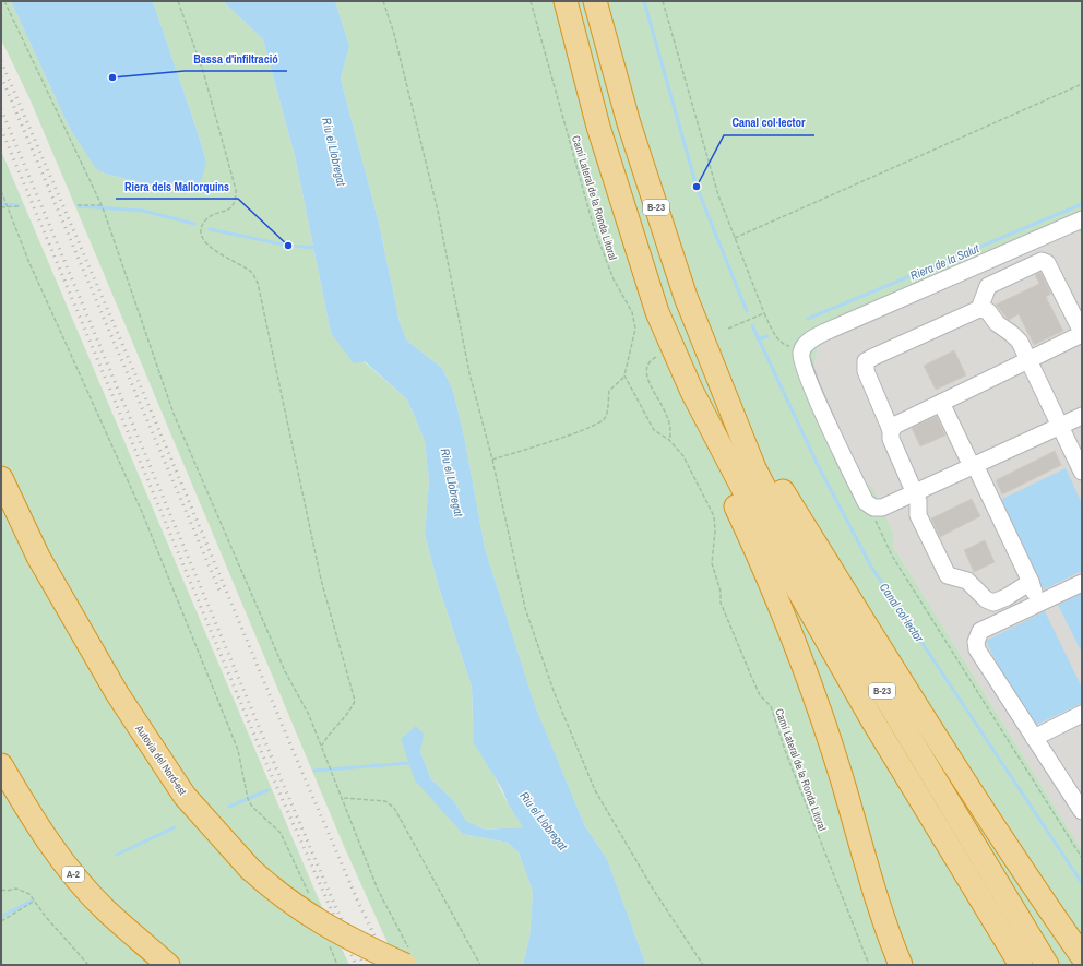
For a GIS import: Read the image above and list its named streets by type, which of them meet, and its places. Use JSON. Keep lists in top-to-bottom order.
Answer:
{
  "streets": {
    "highway": ["B-23", "Autovia del Nord-est", "A-2"],
    "path": ["Camí Lateral de la Ronda Litoral"]
  },
  "water": ["Riu el Llobregat", "Riera de la Salut", "Canal col·lector"],
  "places": ["Bassa d'infiltració", "Canal col·lector", "Riera dels Mallorquins"]
}
